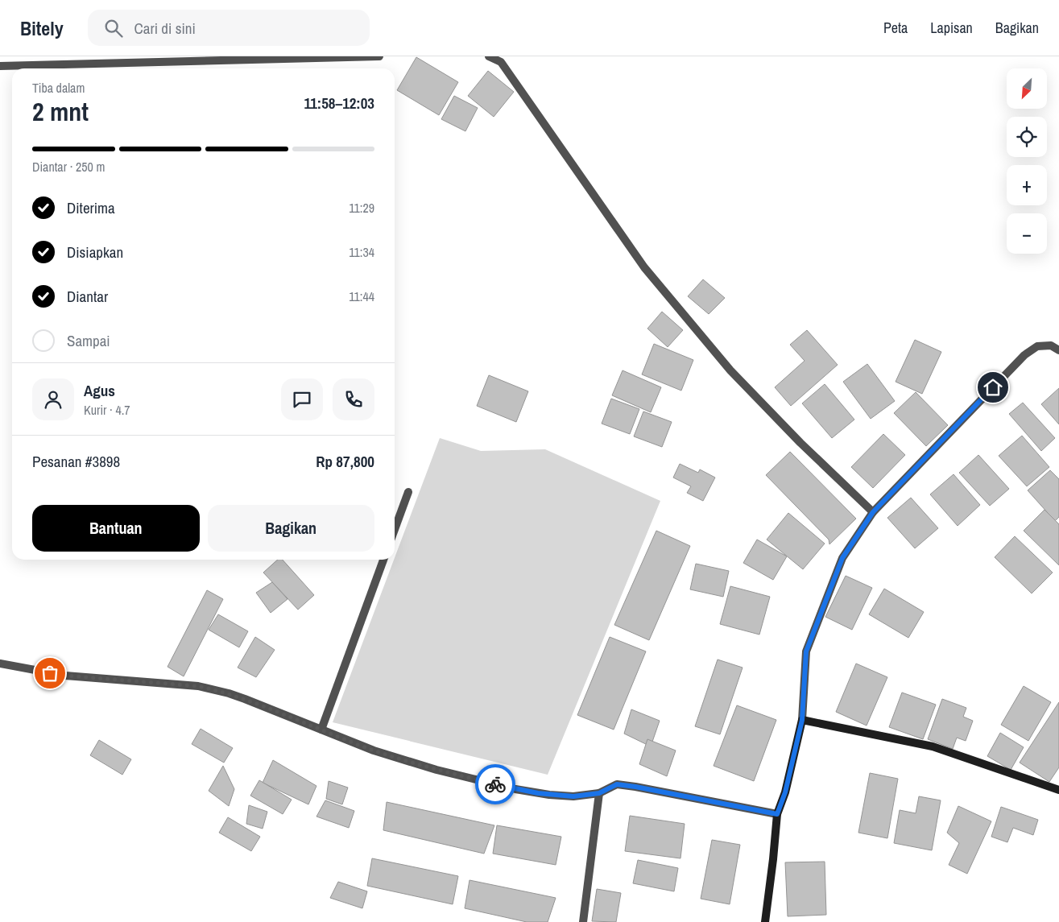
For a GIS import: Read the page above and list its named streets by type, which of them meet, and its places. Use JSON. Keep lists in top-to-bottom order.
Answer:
{
  "north": "bottom left",
  "page": {
    "header": "Bitely",
    "search": "Cari di sini",
    "nav": ["Peta", "Lapisan", "Bagikan"],
    "map_buttons": ["+", "−"],
    "heading": ["2 mnt", "Tiba dalam", "11:58–12:03"],
    "panel": [
      "Agus",
      "Kurir · 4.7",
      "Pesanan #3898",
      "Rp 87,800"
    ],
    "bar": "Diantar · 250 m",
    "list": [
      ["Diterima", "11:29"],
      ["Disiapkan", "11:34"],
      ["Diantar", "11:44"],
      "Sampai"
    ],
    "buttons": ["Bantuan", "Bagikan"]
  }
}
